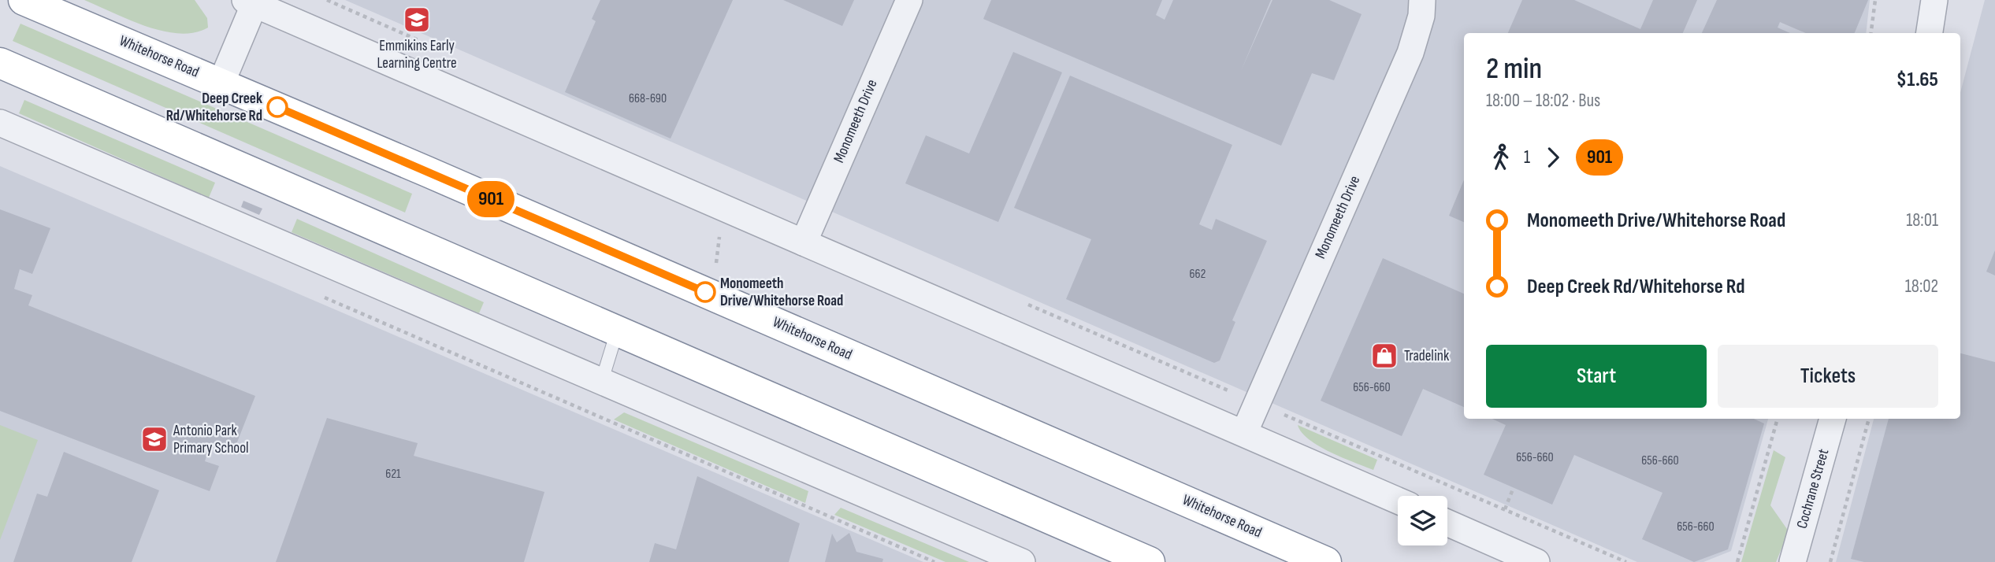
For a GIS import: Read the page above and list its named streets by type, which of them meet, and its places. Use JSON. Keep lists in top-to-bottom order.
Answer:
{
  "streets": {
    "highway": ["Whitehorse Road"],
    "street": ["Monomeeth Drive", "Cochrane Street"]
  },
  "places": {
    "school or university": ["Emmikins Early Learning Centre", "Antonio Park Primary School"],
    "other": ["Deep Creek Rd/Whitehorse Rd", "Monomeeth Drive/Whitehorse Road"],
    "shop": ["Tradelink"]
  },
  "lines": ["bus line 901"],
  "house_numbers": [
    "668-690",
    "662",
    "656-660",
    "656-660",
    "656-660",
    "621",
    "656-660"
  ],
  "page": {
    "on_map": "901",
    "heading": ["2 min", "18:00 – 18:02 · Bus", "$1.65"],
    "legs": ["1", "901"],
    "list": [
      {
        "name": "Monomeeth Drive/Whitehorse Road",
        "value": "18:01"
      },
      {
        "name": "Deep Creek Rd/Whitehorse Rd",
        "value": "18:02"
      }
    ],
    "buttons": ["Start", "Tickets"]
  }
}
